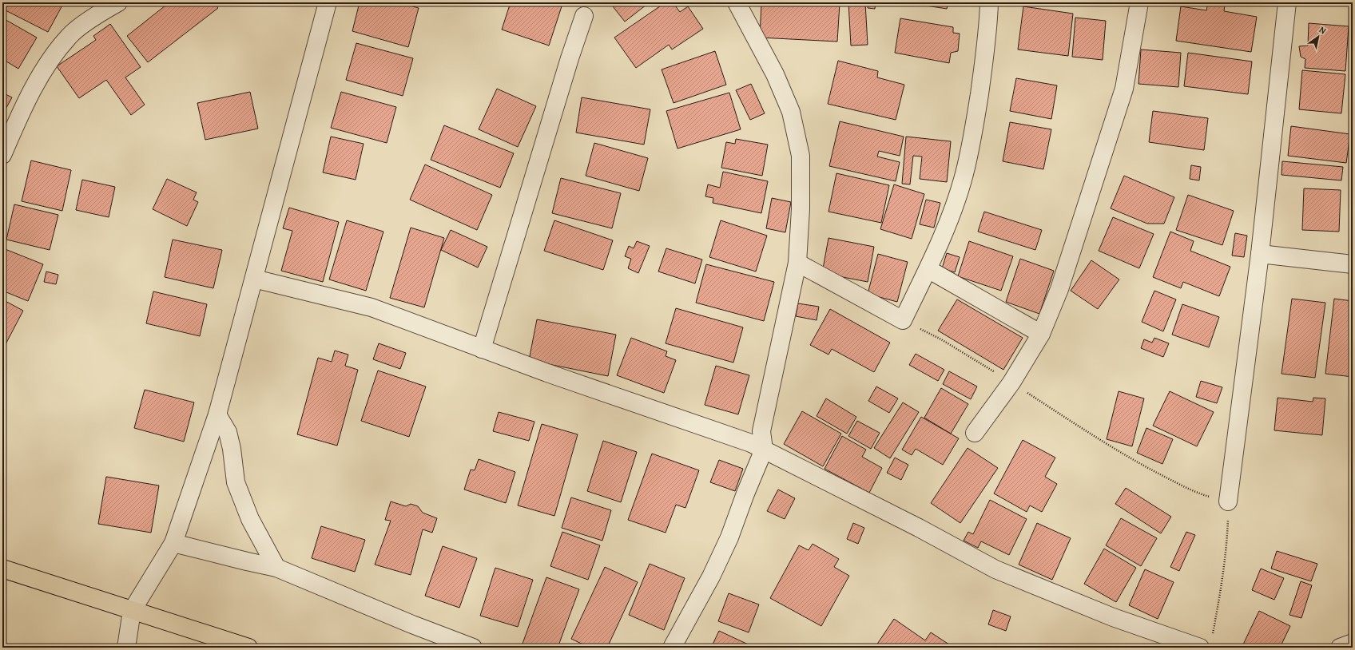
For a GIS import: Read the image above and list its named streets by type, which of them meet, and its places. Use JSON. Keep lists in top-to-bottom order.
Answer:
{
  "north": "top right"
}
